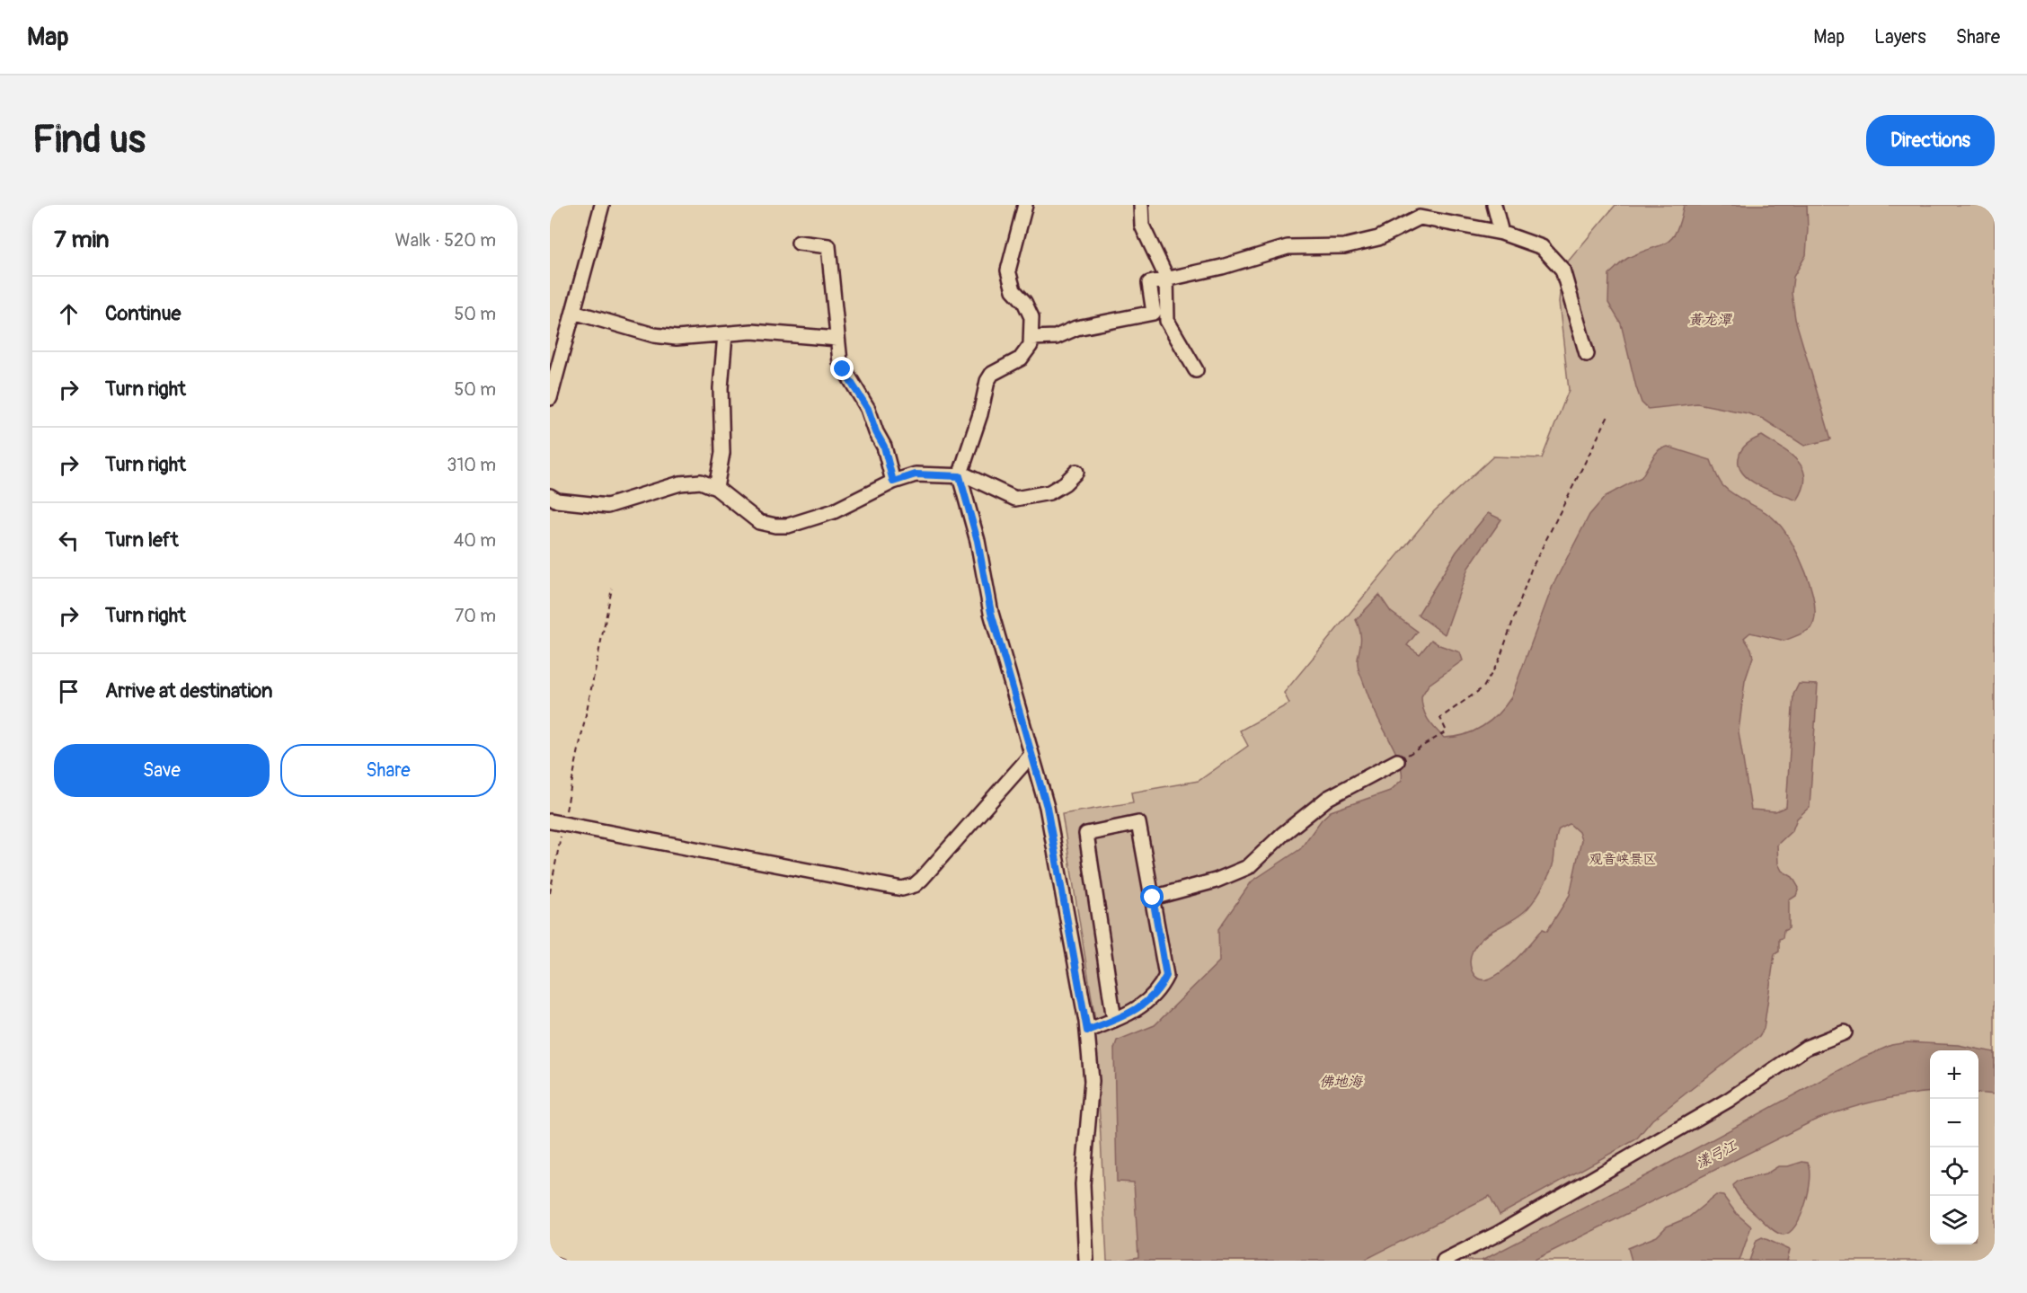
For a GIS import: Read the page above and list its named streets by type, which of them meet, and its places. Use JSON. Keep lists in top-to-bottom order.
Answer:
{
  "water": ["黄龙潭", "佛地海", "漾弓江"],
  "parks": ["观音峡景区"],
  "page": {
    "header": "Map",
    "nav": ["Map", "Layers", "Share"],
    "buttons": [
      "Directions",
      ["Save", "Share"]
    ],
    "title": "Find us",
    "heading": ["7 min", "Walk · 520 m"],
    "list": [
      ["Continue", "50 m"],
      ["Turn right", "50 m"],
      ["Turn right", "310 m"],
      ["Turn left", "40 m"],
      ["Turn right", "70 m"],
      "Arrive at destination"
    ],
    "map_buttons": ["+", "−"]
  }
}
